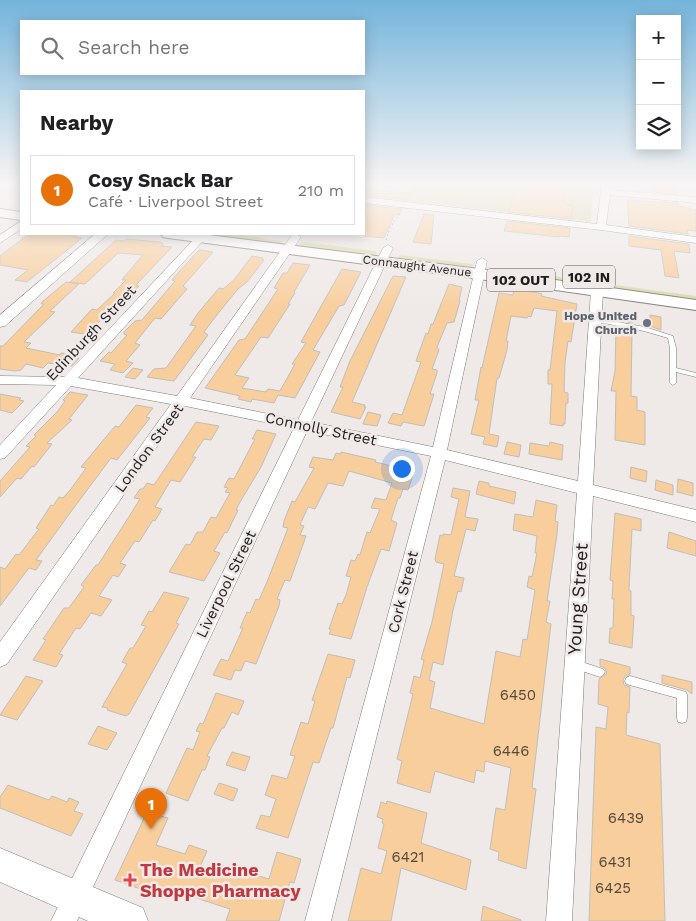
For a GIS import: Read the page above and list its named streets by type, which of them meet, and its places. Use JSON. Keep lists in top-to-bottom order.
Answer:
{
  "streets": {
    "main road": ["Connaught Avenue", "102 IN", "102 OUT"],
    "street": [
      "Edinburgh Street",
      "Connolly Street",
      "London Street",
      "Liverpool Street",
      "Cork Street",
      "Young Street"
    ]
  },
  "crossings": [
    ["Connaught Avenue", "Edinburgh Street"],
    ["Connaught Avenue", "London Street"],
    ["Connaught Avenue", "Liverpool Street"],
    ["Connaught Avenue", "Cork Street"],
    ["Connaught Avenue", "Young Street"],
    ["Edinburgh Street", "Connolly Street"],
    ["Connolly Street", "London Street"],
    ["Connolly Street", "Liverpool Street"],
    ["Connolly Street", "Cork Street"],
    ["Connolly Street", "Young Street"]
  ],
  "places": {
    "other": ["Hope United Church"],
    "health": ["The Medicine Shoppe Pharmacy"]
  },
  "house_numbers": [
    "6450",
    "6446",
    "6439",
    "6421",
    "6431",
    "6425"
  ],
  "page": {
    "map_buttons": ["+", "−"],
    "search": "Search here",
    "heading": "Nearby",
    "list": [
      {
        "mark": "1",
        "name": "Cosy Snack Bar",
        "note": "Café · Liverpool Street",
        "value": "210 m"
      }
    ],
    "pins": "1"
  }
}
